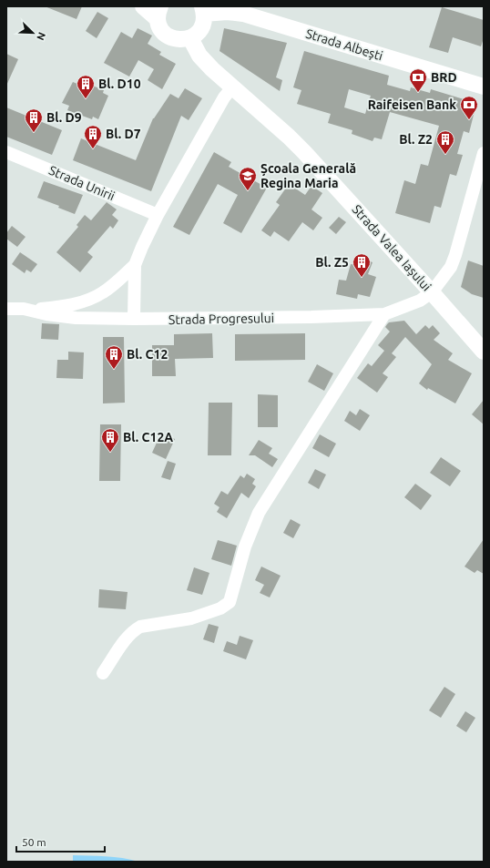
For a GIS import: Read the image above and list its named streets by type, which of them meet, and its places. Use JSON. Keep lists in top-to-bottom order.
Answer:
{
  "streets": {
    "main road": ["Strada Albești", "Strada Valea Iașului"],
    "street": ["Strada Unirii", "Strada Progresului"]
  },
  "crossings": [
    ["Strada Albești", "Strada Valea Iașului"],
    ["Strada Valea Iașului", "Strada Progresului"]
  ],
  "places": {
    "bank": ["BRD", "Raifeisen Bank"],
    "building": [
      "Bl. D10",
      "Bl. D9",
      "Bl. D7",
      "Bl. Z2",
      "Bl. Z5",
      "Bl. C12",
      "Bl. C12A"
    ],
    "school or university": ["Școala Generală Regina Maria"]
  },
  "scale_bar": "50 m",
  "north": "bottom right"
}
